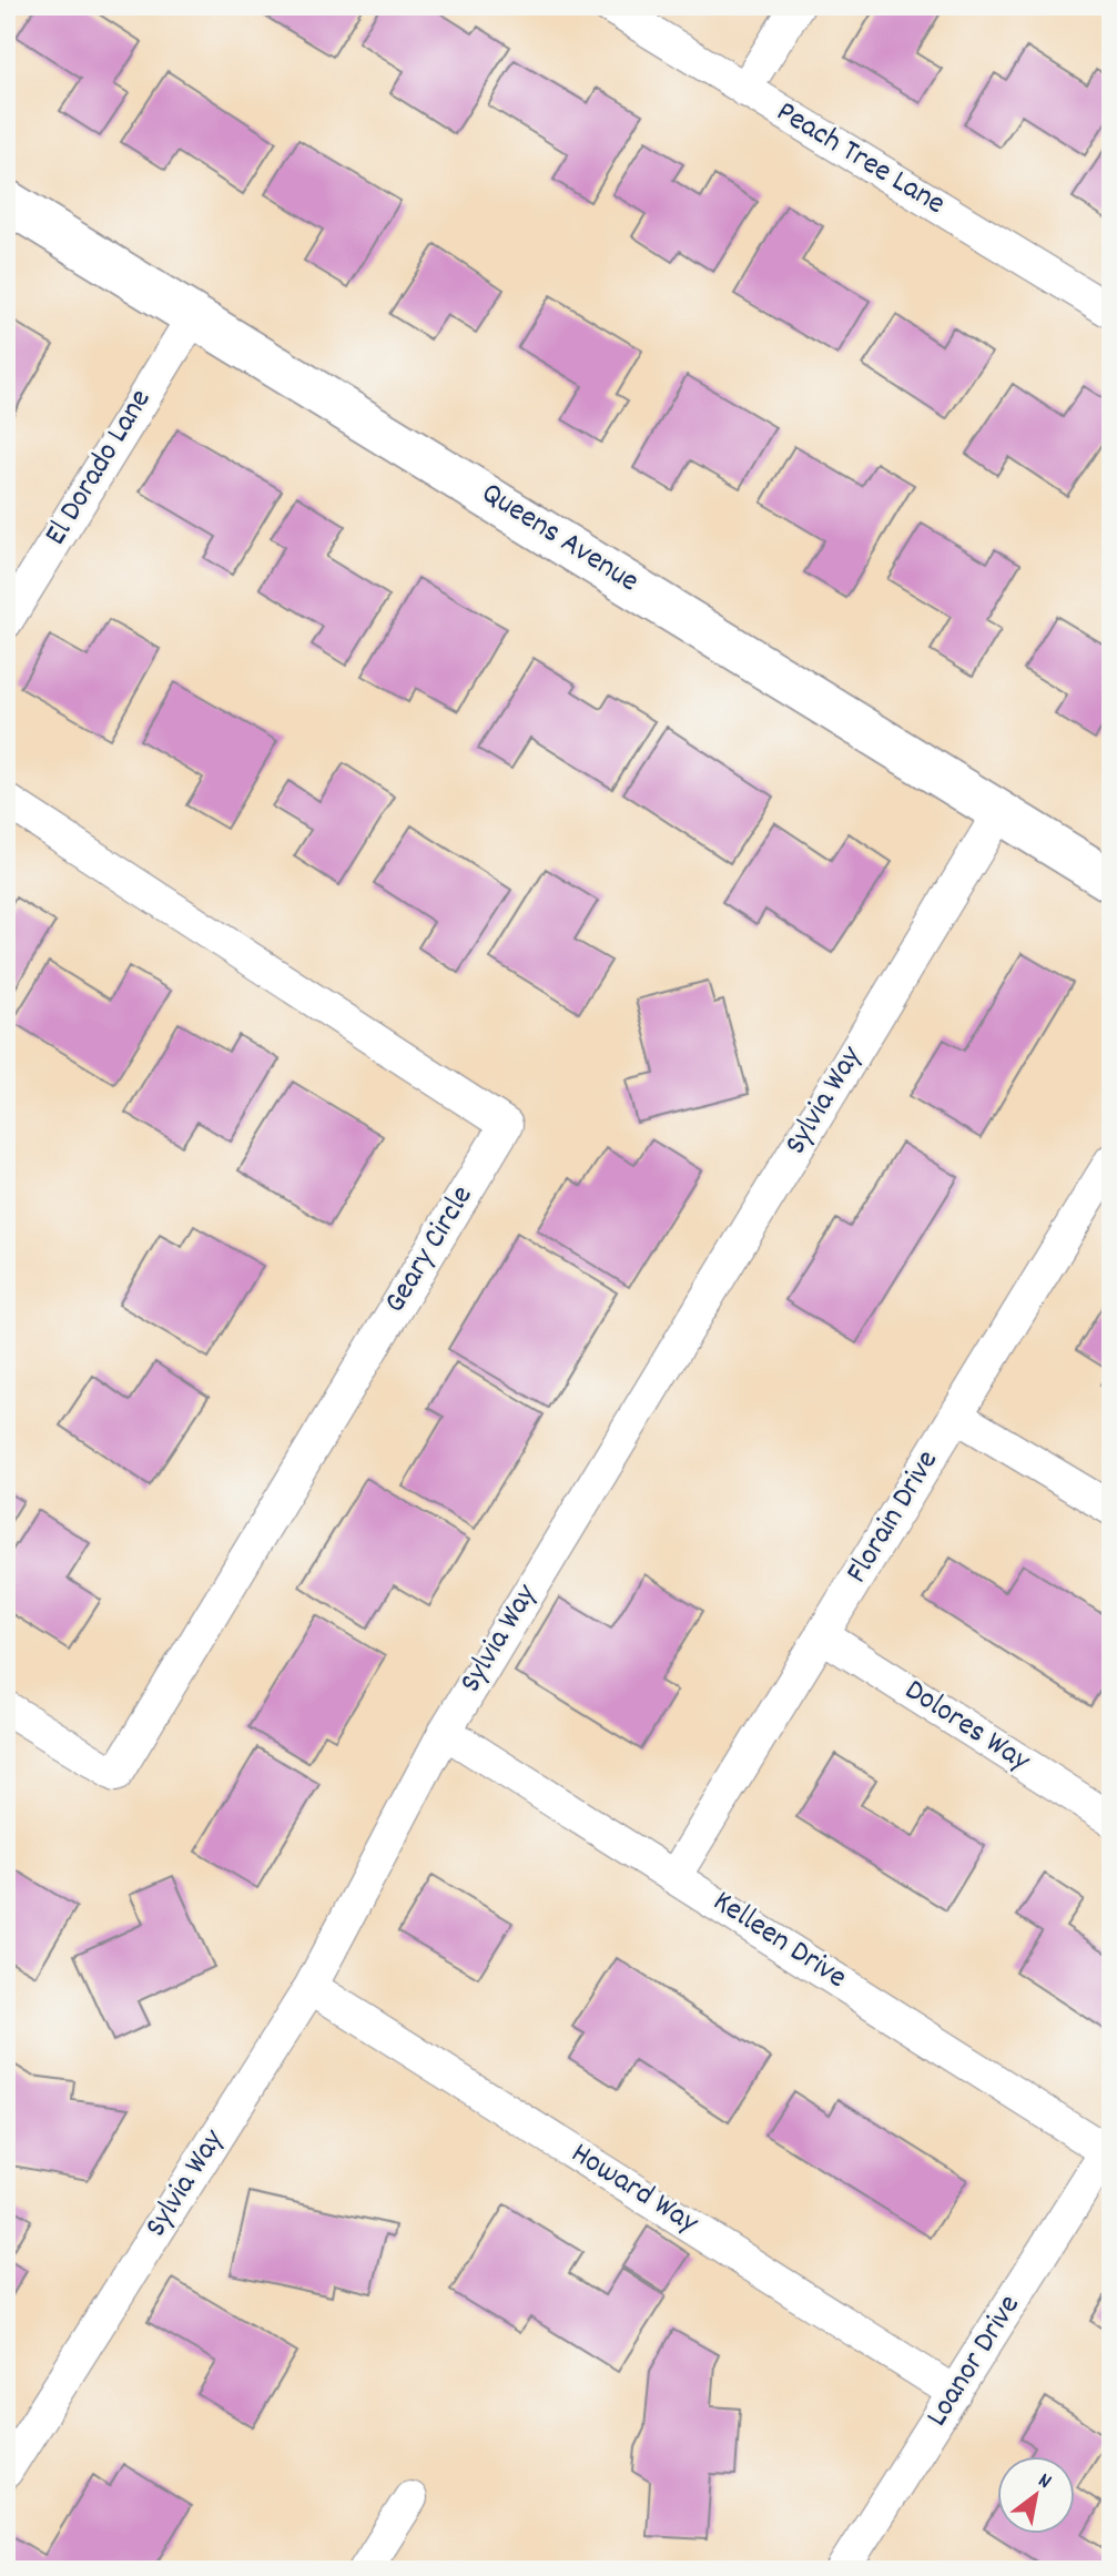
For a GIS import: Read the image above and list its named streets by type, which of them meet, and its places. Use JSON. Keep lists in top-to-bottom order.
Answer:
{
  "streets": {
    "street": [
      "Peach Tree Lane",
      "El Dorado Lane",
      "Queens Avenue",
      "Sylvia Way",
      "Geary Circle",
      "Florain Drive",
      "Dolores Way",
      "Kelleen Drive",
      "Howard Way",
      "Loanor Drive"
    ]
  },
  "crossings": [
    ["El Dorado Lane", "Queens Avenue"],
    ["Queens Avenue", "Sylvia Way"],
    ["Sylvia Way", "Kelleen Drive"],
    ["Sylvia Way", "Howard Way"],
    ["Florain Drive", "Dolores Way"],
    ["Florain Drive", "Kelleen Drive"],
    ["Kelleen Drive", "Loanor Drive"],
    ["Howard Way", "Loanor Drive"]
  ],
  "north": "top right"
}
